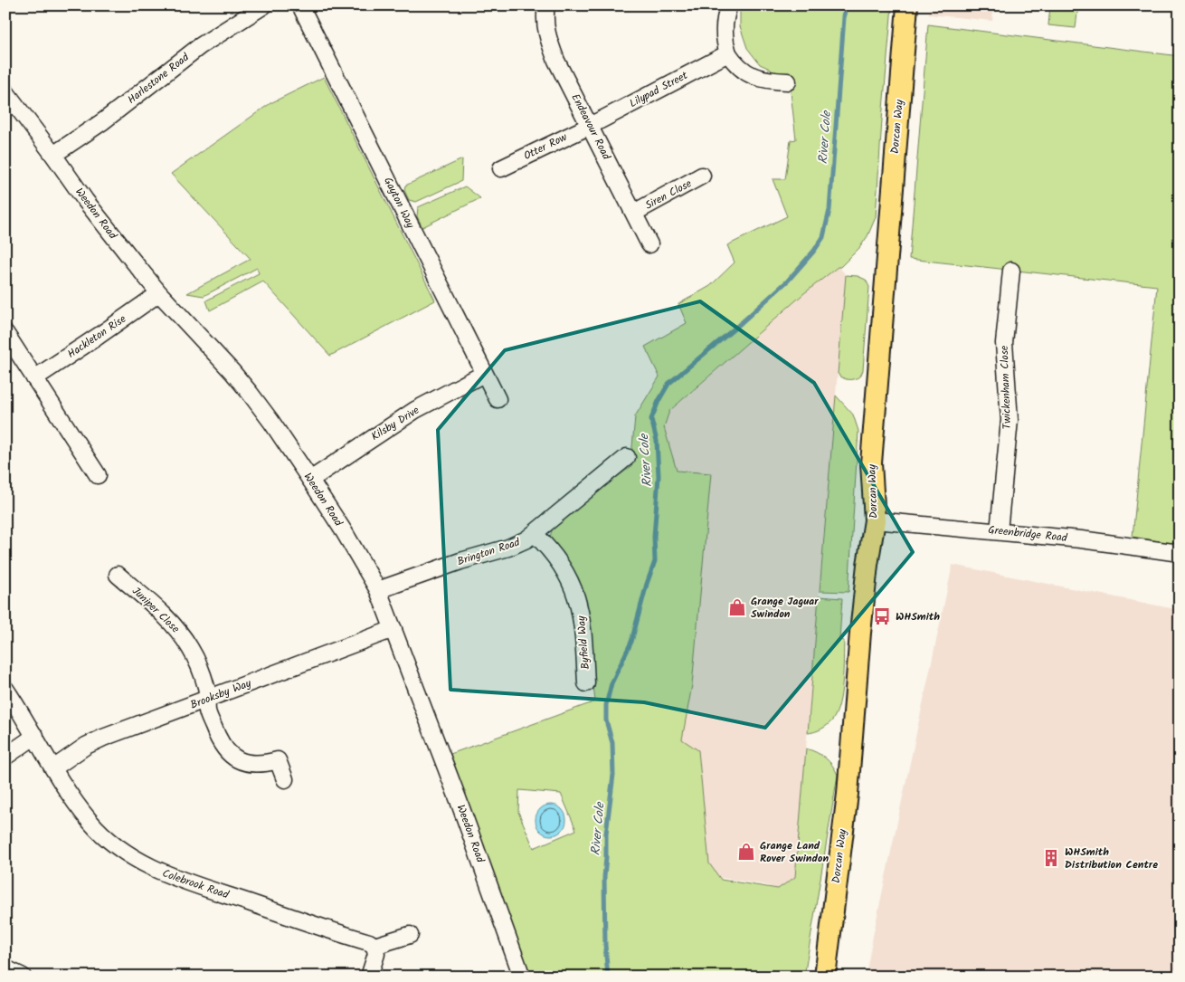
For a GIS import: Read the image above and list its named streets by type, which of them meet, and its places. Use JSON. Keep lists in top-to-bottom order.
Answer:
{
  "streets": {
    "main road": ["Dorcan Way"],
    "street": [
      "Harlestone Road",
      "Lilypad Street",
      "Endeavour Road",
      "Otter Row",
      "Siren Close",
      "Gayton Way",
      "Weedon Road",
      "Hackleton Rise",
      "Twickenham Close",
      "Kilsby Drive",
      "Greenbridge Road",
      "Brington Road",
      "Juniper Close",
      "Byfield Way",
      "Brooksby Way",
      "Colebrook Road"
    ]
  },
  "crossings": [
    ["Harlestone Road", "Weedon Road"],
    ["Lilypad Street", "Endeavour Road"],
    ["Lilypad Street", "Otter Row"],
    ["Endeavour Road", "Otter Row"],
    ["Endeavour Road", "Siren Close"],
    ["Dorcan Way", "Greenbridge Road"],
    ["Gayton Way", "Kilsby Drive"],
    ["Weedon Road", "Hackleton Rise"],
    ["Weedon Road", "Kilsby Drive"],
    ["Weedon Road", "Brington Road"],
    ["Weedon Road", "Brooksby Way"],
    ["Twickenham Close", "Greenbridge Road"],
    ["Brington Road", "Byfield Way"],
    ["Juniper Close", "Brooksby Way"],
    ["Brooksby Way", "Colebrook Road"]
  ],
  "water": ["River Cole"],
  "places": {
    "shop": ["Grange Jaguar Swindon", "Grange Land Rover Swindon"],
    "bus stop": ["WHSmith"],
    "building": ["WHSmith Distribution Centre"]
  }
}
